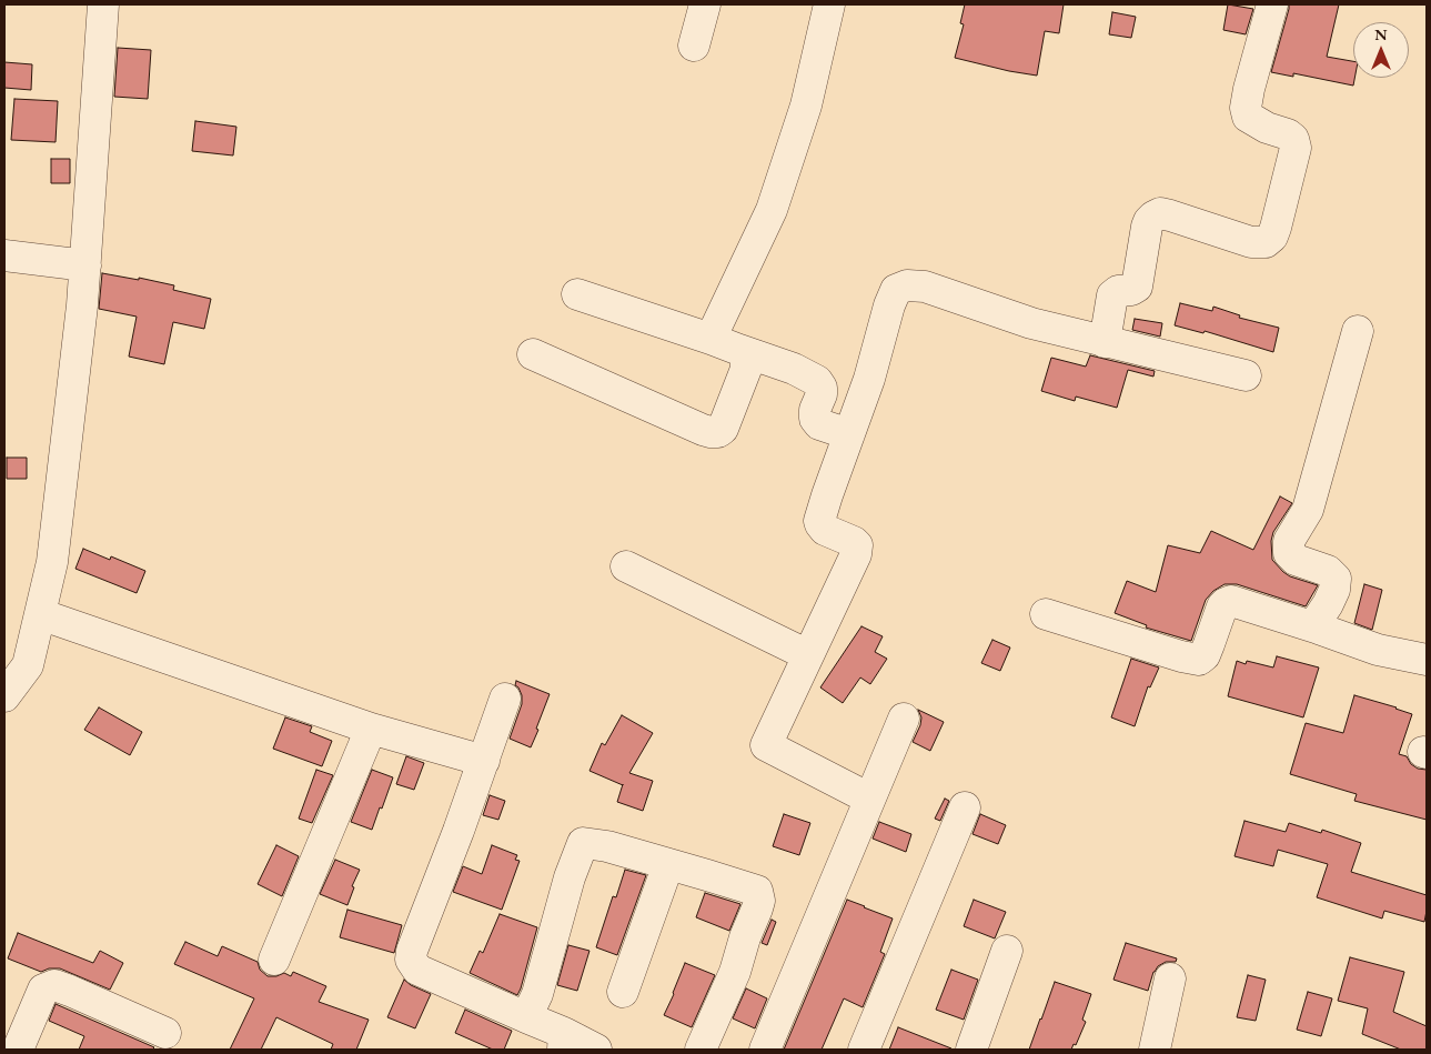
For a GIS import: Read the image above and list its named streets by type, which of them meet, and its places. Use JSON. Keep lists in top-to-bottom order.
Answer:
{
  "north": "top"
}
